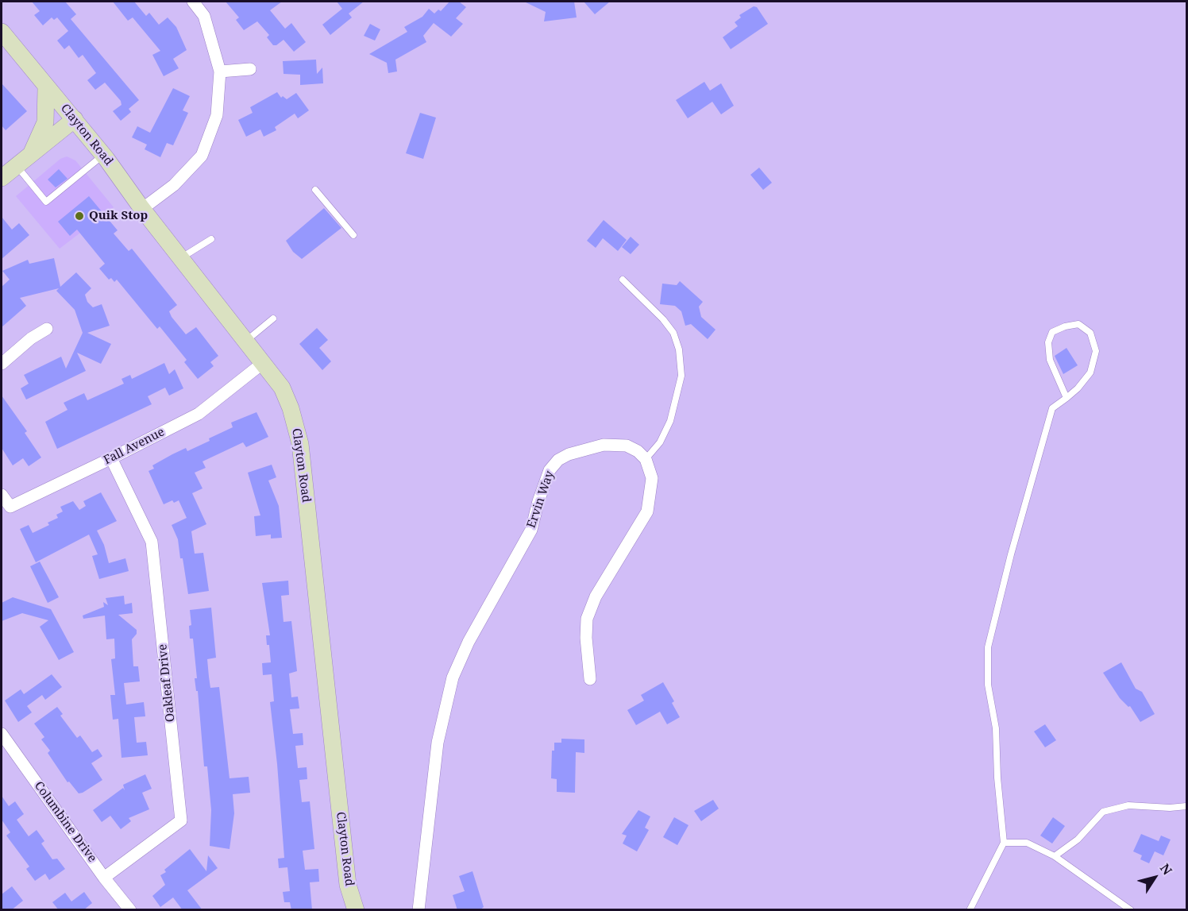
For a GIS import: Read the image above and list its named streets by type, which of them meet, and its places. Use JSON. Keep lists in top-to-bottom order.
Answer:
{
  "streets": {
    "street": [
      "Clayton Road",
      "Fall Avenue",
      "Ervin Way",
      "Oakleaf Drive",
      "Columbine Drive"
    ]
  },
  "crossings": [
    ["Clayton Road", "Fall Avenue"],
    ["Fall Avenue", "Oakleaf Drive"],
    ["Oakleaf Drive", "Columbine Drive"]
  ],
  "places": ["Quik Stop"],
  "north": "top right"
}
